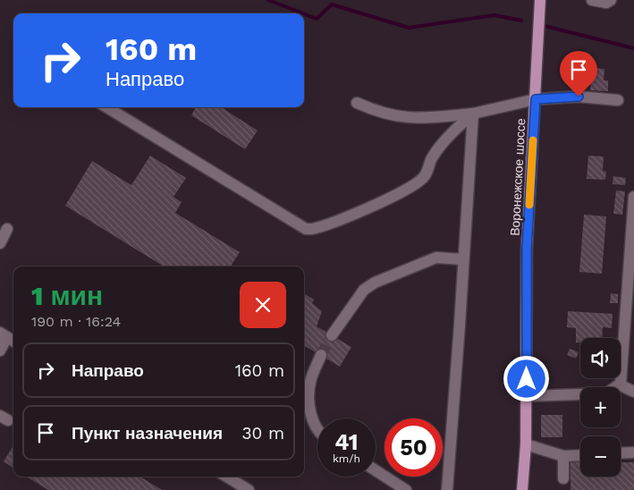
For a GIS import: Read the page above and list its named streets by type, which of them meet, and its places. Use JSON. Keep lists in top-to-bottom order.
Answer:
{
  "streets": {
    "main road": ["Воронежское шоссе"]
  },
  "page": {
    "turn": ["160 m", "Направо"],
    "heading": ["1 мин", "190 m · 16:24"],
    "map_buttons": ["+", "−"],
    "list": [
      {
        "name": "Направо",
        "value": "160 m"
      },
      {
        "name": "Пункт назначения",
        "value": "30 m"
      }
    ],
    "speed": "41 km/h",
    "limit": "50"
  }
}
